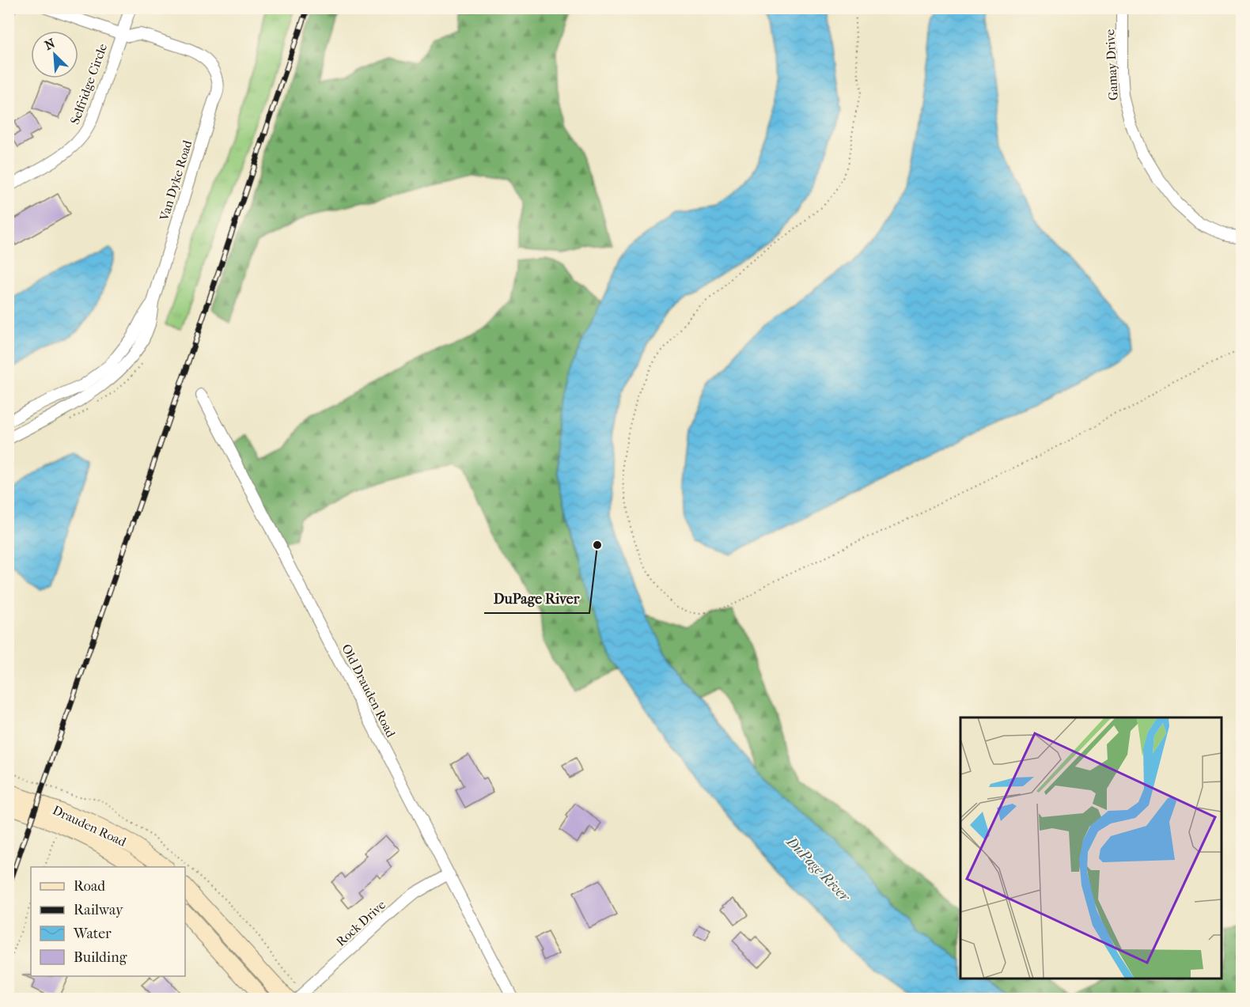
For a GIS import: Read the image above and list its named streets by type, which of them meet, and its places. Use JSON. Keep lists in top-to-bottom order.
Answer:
{
  "streets": {
    "street": [
      "Gamay Drive",
      "Selfridge Circle",
      "Van Dyke Road",
      "Old Drauden Road",
      "Drauden Road",
      "Rock Drive"
    ]
  },
  "crossings": [
    ["Selfridge Circle", "Van Dyke Road"],
    ["Old Drauden Road", "Rock Drive"]
  ],
  "water": ["DuPage River"],
  "places": ["DuPage River"],
  "legend": [
    "Road",
    "Railway",
    "Water",
    "Building"
  ],
  "north": "top left"
}
